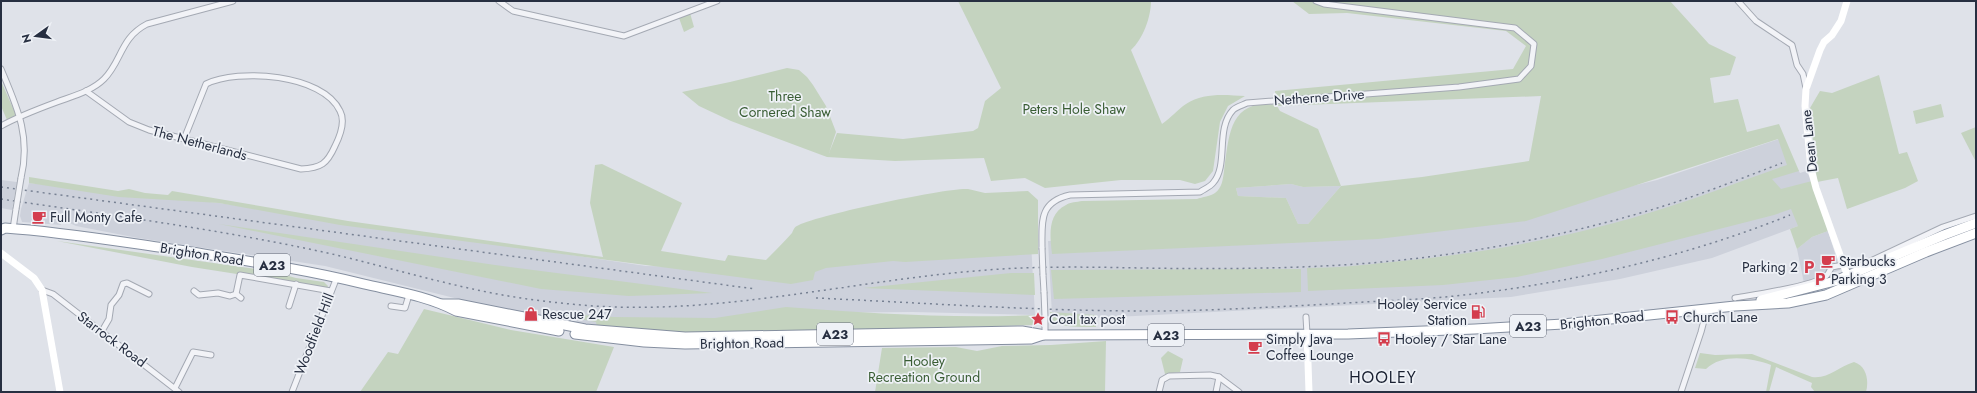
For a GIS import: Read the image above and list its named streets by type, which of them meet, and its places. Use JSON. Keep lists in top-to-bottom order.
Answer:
{
  "streets": {
    "highway": ["Brighton Road", "A23"],
    "street": [
      "Netherne Drive",
      "Dean Lane",
      "The Netherlands",
      "Woodfield Hill",
      "Starrock Road"
    ]
  },
  "crossings": [
    ["Netherne Drive", "Brighton Road"],
    ["Dean Lane", "Brighton Road"],
    ["Dean Lane", "A23"],
    ["Brighton Road", "A23"],
    ["Brighton Road", "Woodfield Hill"]
  ],
  "districts": ["HOOLEY"],
  "parks": ["Three Cornered Shaw", "Peters Hole Shaw", "Hooley Recreation Ground"],
  "places": {
    "cafe": ["Full Monty Cafe", "Starbucks", "Simply Java Coffee Lounge"],
    "parking": ["Parking 2", "Parking 3"],
    "fuel station": ["Hooley Service Station"],
    "shop": ["Rescue 247"],
    "bus stop": ["Church Lane", "Hooley / Star Lane"],
    "place": ["Coal tax post"]
  },
  "north": "left"
}
